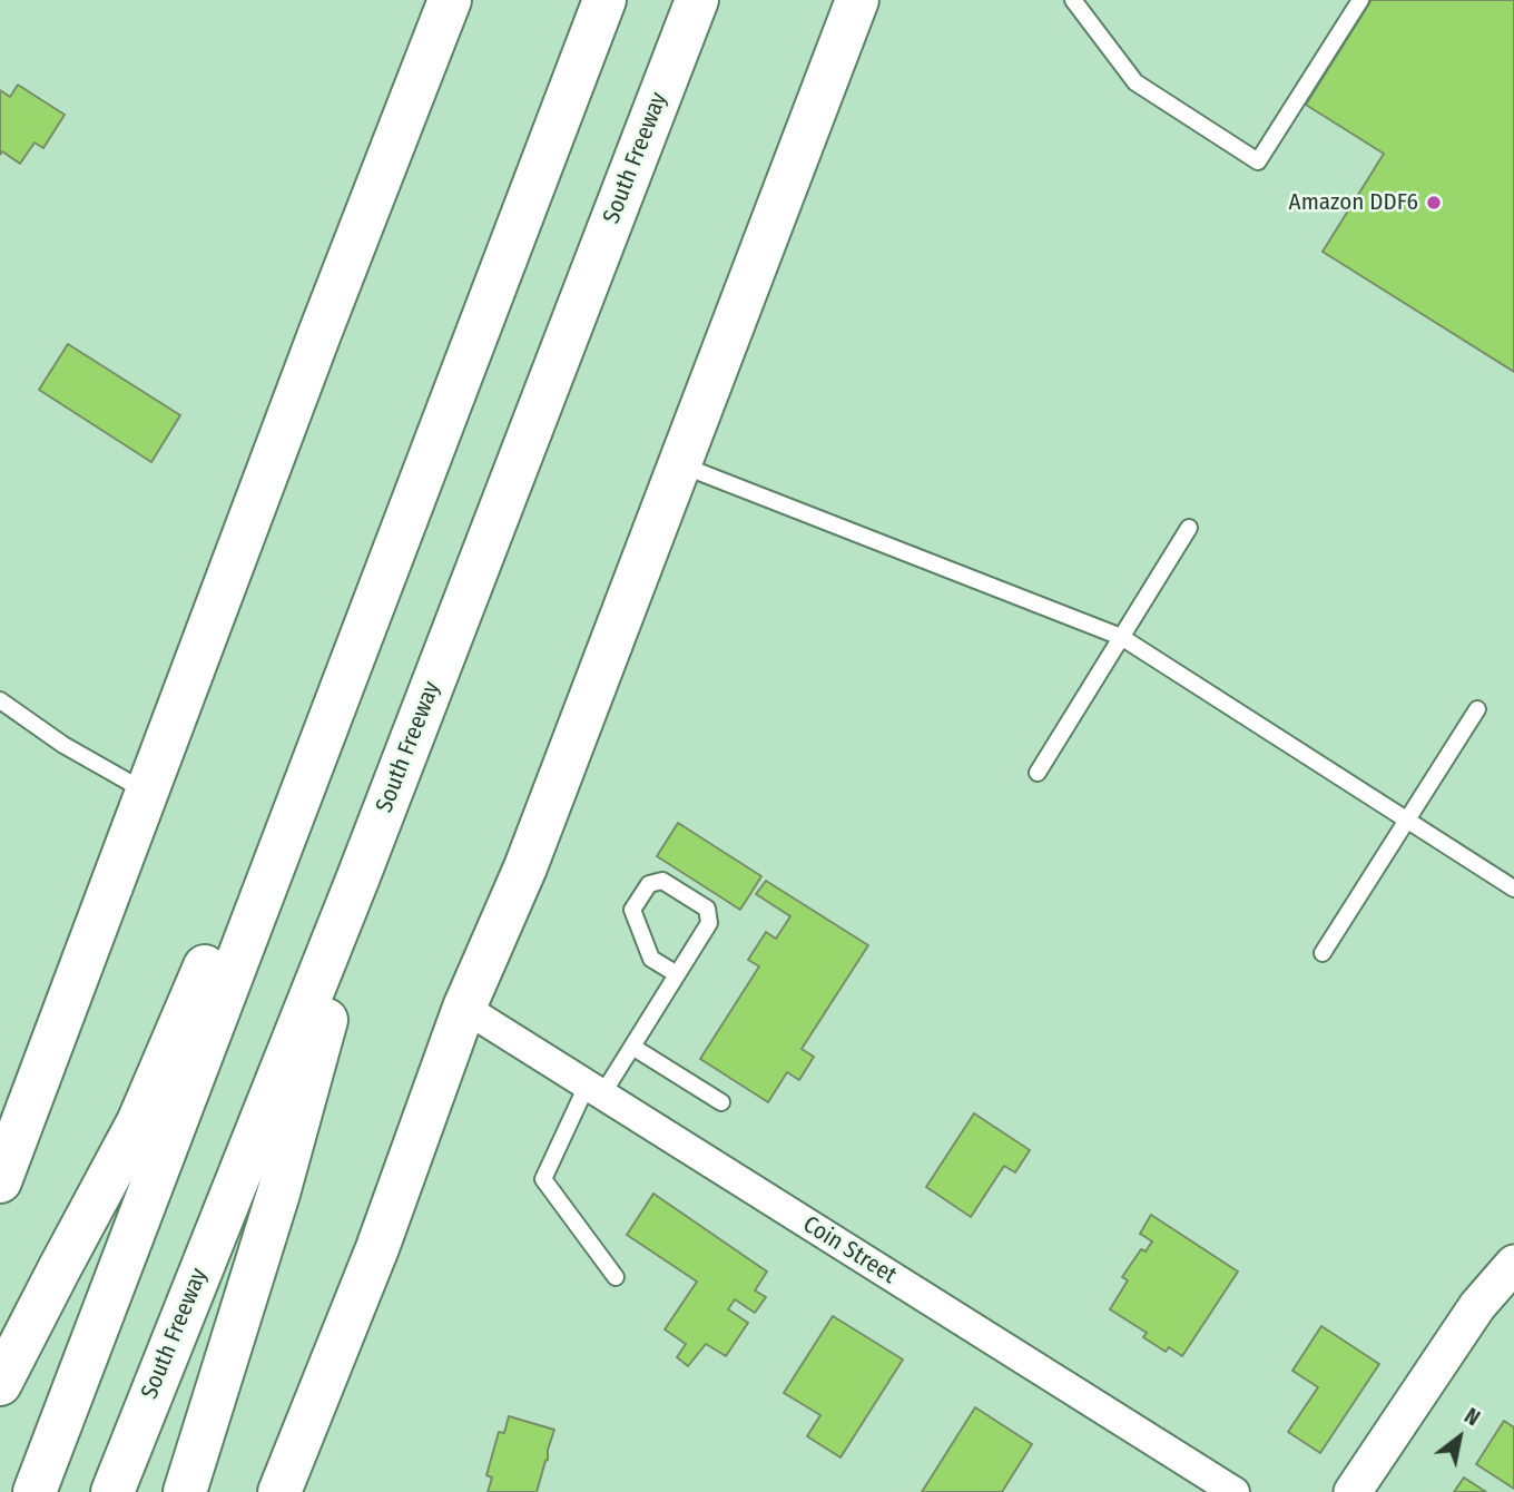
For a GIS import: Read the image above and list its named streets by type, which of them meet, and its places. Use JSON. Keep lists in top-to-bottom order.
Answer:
{
  "streets": {
    "main road": ["South Freeway"],
    "street": ["Coin Street"]
  },
  "places": ["Amazon DDF6"],
  "north": "top right"
}
